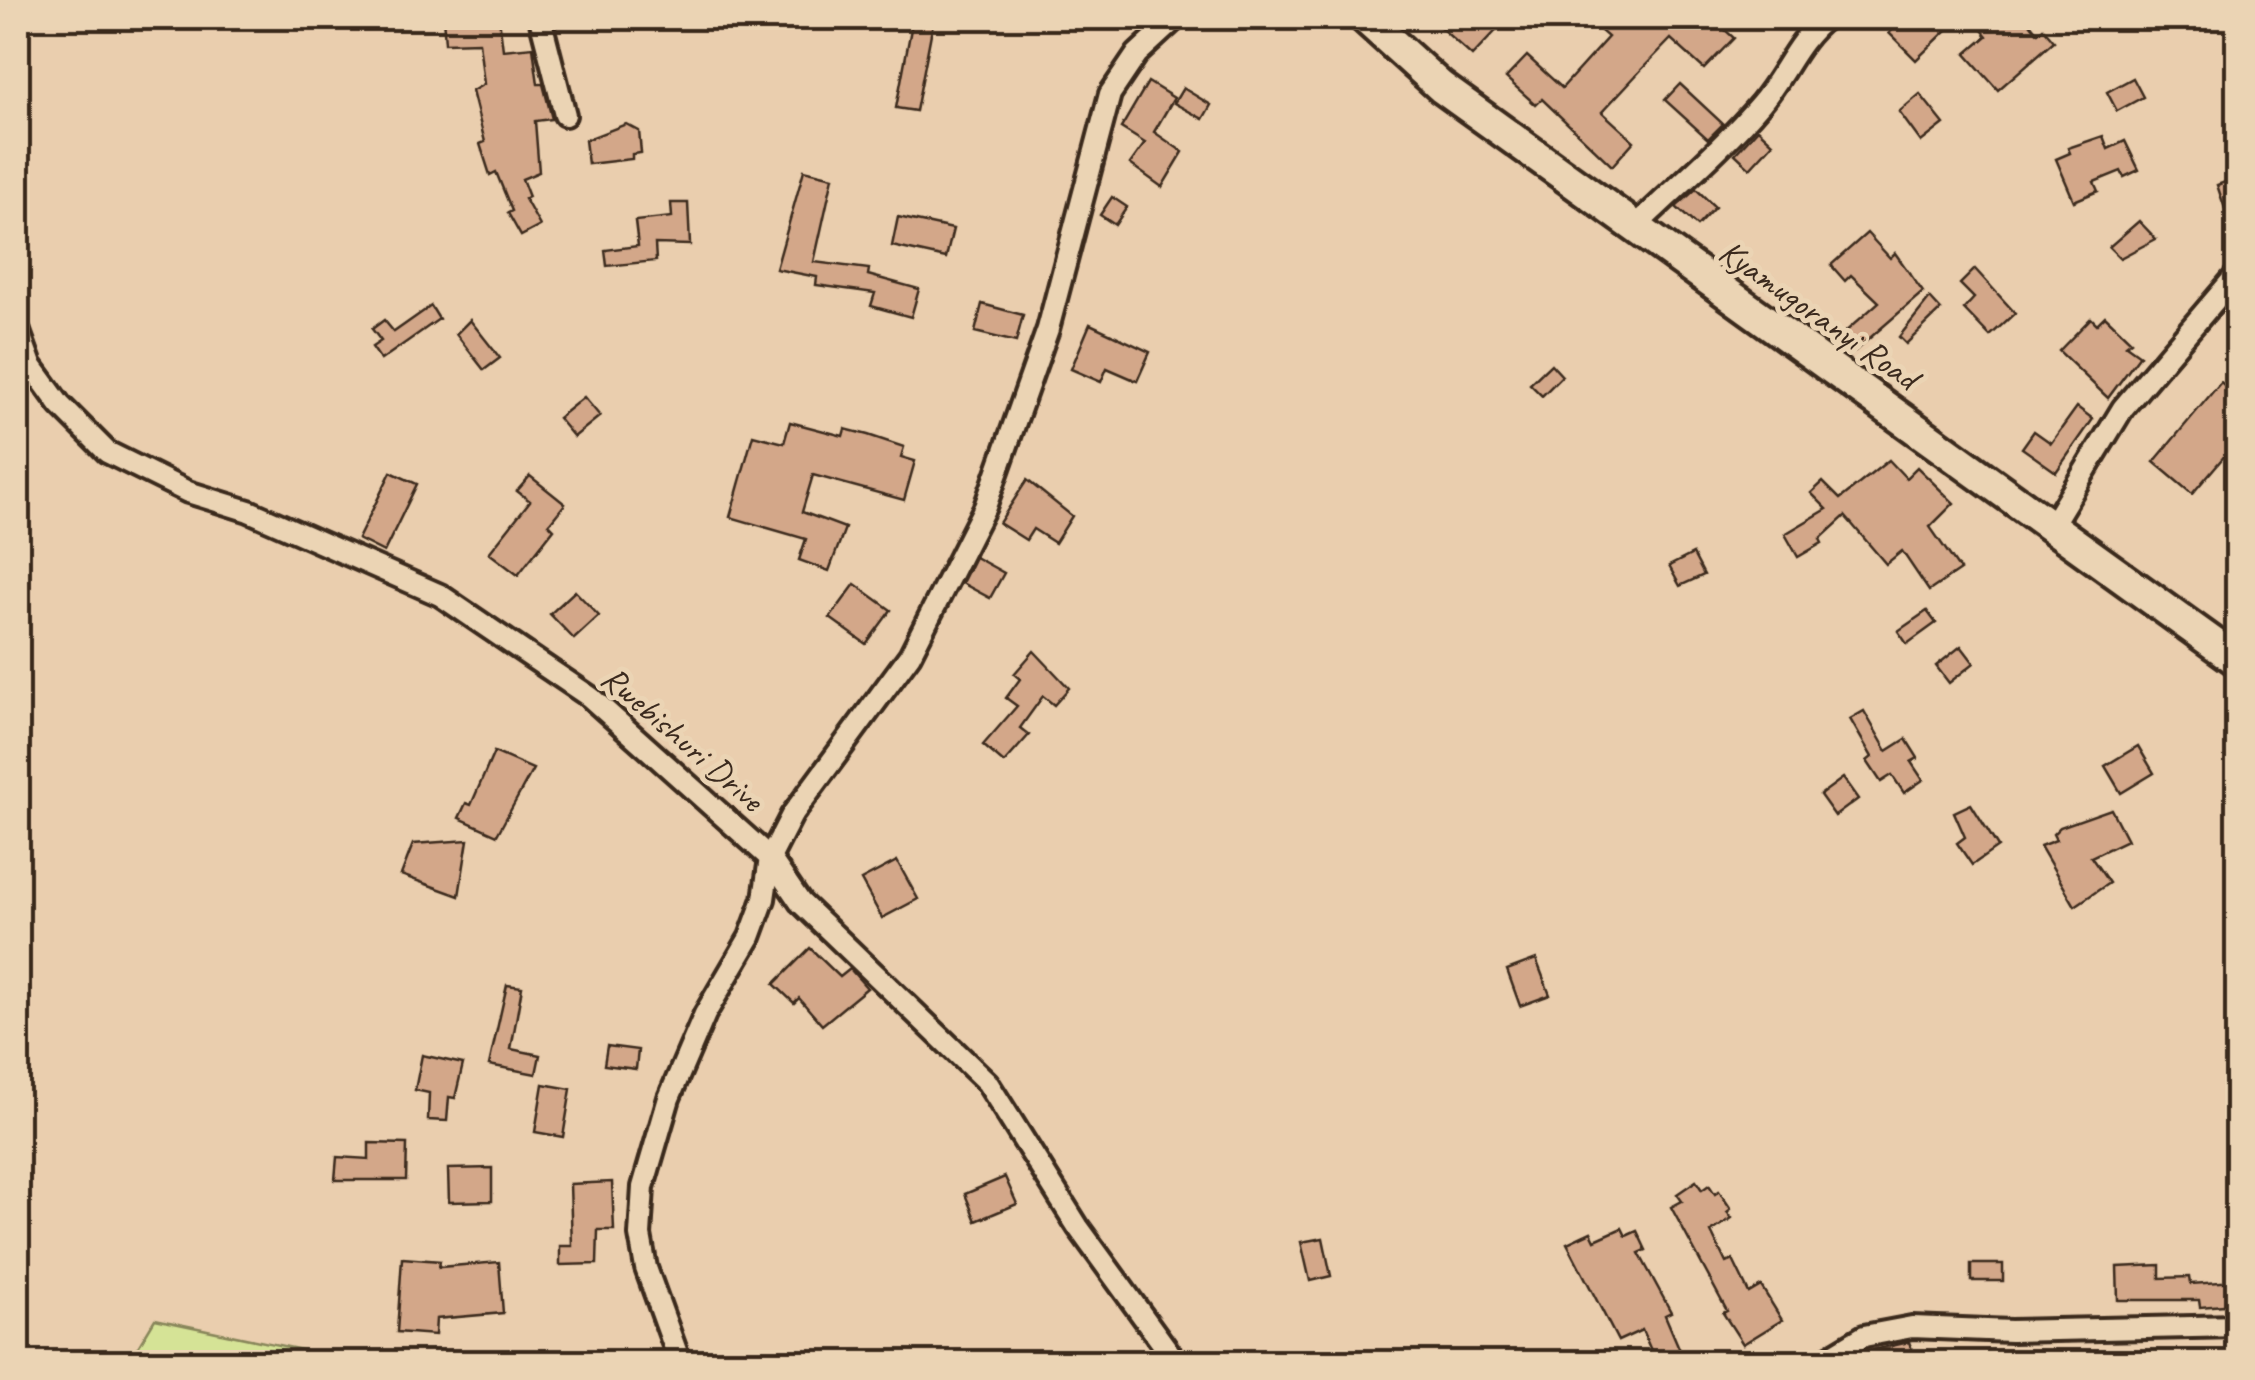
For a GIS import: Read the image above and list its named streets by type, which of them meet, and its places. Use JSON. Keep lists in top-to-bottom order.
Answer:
{
  "streets": {
    "street": ["Kyamugoranyi Road", "Rwebishuri Drive"]
  }
}
